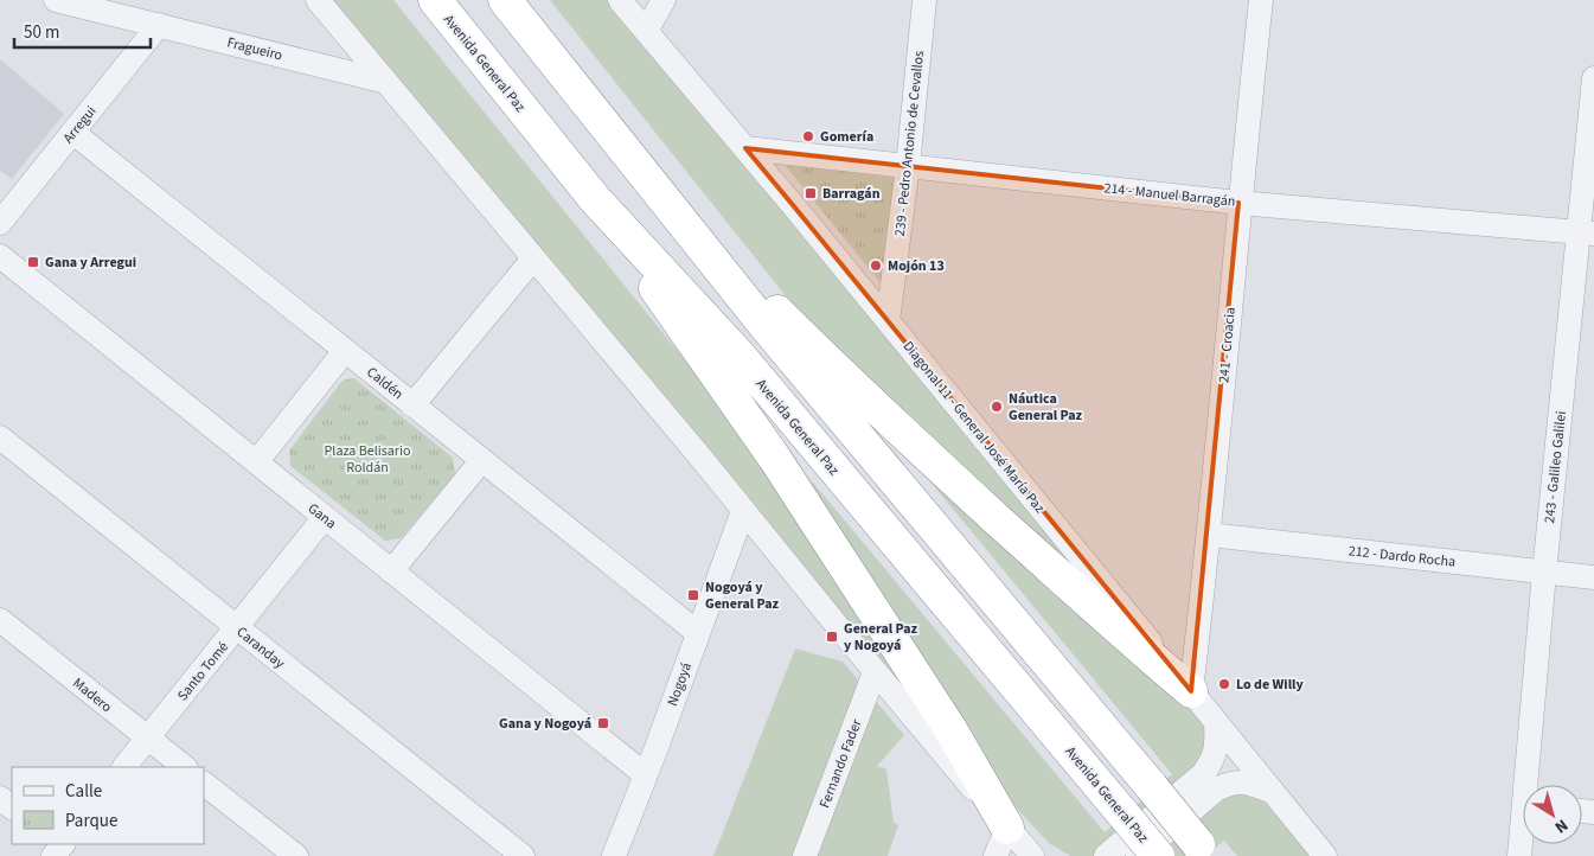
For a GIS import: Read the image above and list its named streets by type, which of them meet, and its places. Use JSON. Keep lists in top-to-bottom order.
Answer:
{
  "streets": {
    "highway": ["Avenida General Paz"],
    "street": [
      "Fragueiro",
      "Arregui",
      "239 - Pedro Antonio de Cevallos",
      "214 - Manuel Barragán",
      "241 - Croacia",
      "Caldén",
      "Diagonal 11 - General José María Paz",
      "243 - Galileo Galilei",
      "Gana",
      "212 - Dardo Rocha",
      "Caranday",
      "Santo Tomé",
      "Nogoyá",
      "Madero",
      "Fernando Fader"
    ]
  },
  "crossings": [
    ["Fragueiro", "Arregui"],
    ["Arregui", "Caldén"],
    ["239 - Pedro Antonio de Cevallos", "214 - Manuel Barragán"],
    ["239 - Pedro Antonio de Cevallos", "Diagonal 11 - General José María Paz"],
    ["214 - Manuel Barragán", "241 - Croacia"],
    ["214 - Manuel Barragán", "Diagonal 11 - General José María Paz"],
    ["214 - Manuel Barragán", "243 - Galileo Galilei"],
    ["241 - Croacia", "Diagonal 11 - General José María Paz"],
    ["241 - Croacia", "212 - Dardo Rocha"],
    ["Caldén", "Nogoyá"],
    ["243 - Galileo Galilei", "212 - Dardo Rocha"],
    ["Gana", "Santo Tomé"],
    ["Gana", "Nogoyá"],
    ["Caranday", "Santo Tomé"],
    ["Santo Tomé", "Madero"]
  ],
  "parks": ["Plaza Belisario Roldán"],
  "places": {
    "other": [
      "Gomería",
      "Mojón 13",
      "Náutica General Paz",
      "Lo de Willy"
    ],
    "transit": [
      "Barragán",
      "Gana y Arregui",
      "Nogoyá y General Paz",
      "General Paz y Nogoyá",
      "Gana y Nogoyá"
    ]
  },
  "legend": ["Calle", "Parque"],
  "scale_bar": "50 m",
  "north": "bottom right"
}
